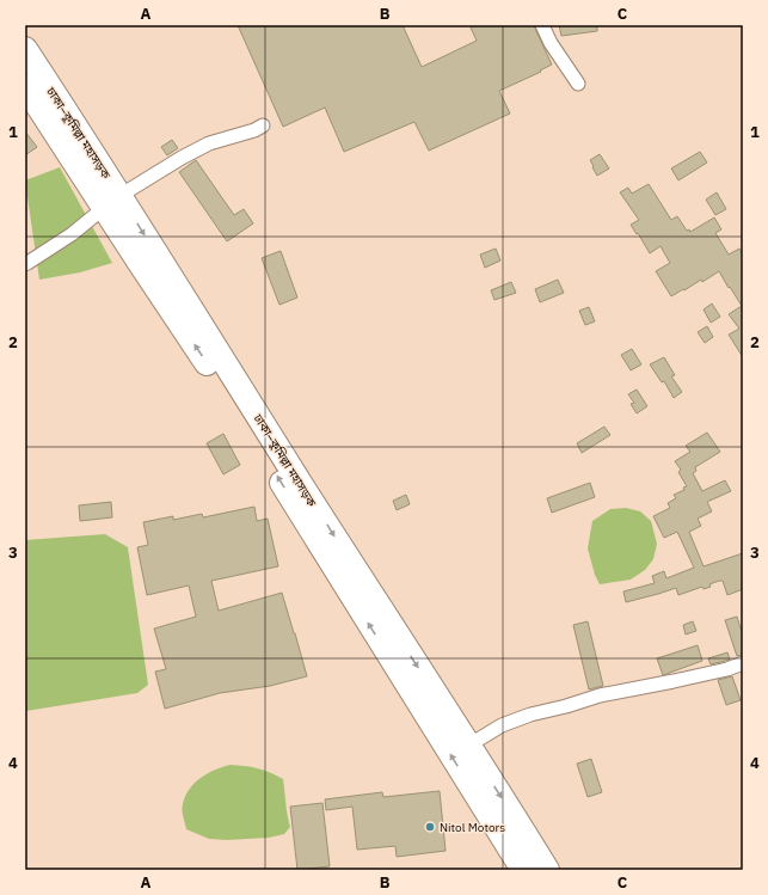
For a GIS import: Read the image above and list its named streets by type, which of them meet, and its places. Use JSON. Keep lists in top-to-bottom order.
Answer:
{
  "streets": {
    "highway": ["ঢাকা–কুমিল্লা মহাসড়ক"]
  },
  "places": ["Nitol Motors"],
  "grid": {
    "columns": ["A", "B", "C"],
    "rows": [
      "1",
      "2",
      "3",
      "4"
    ]
  }
}
